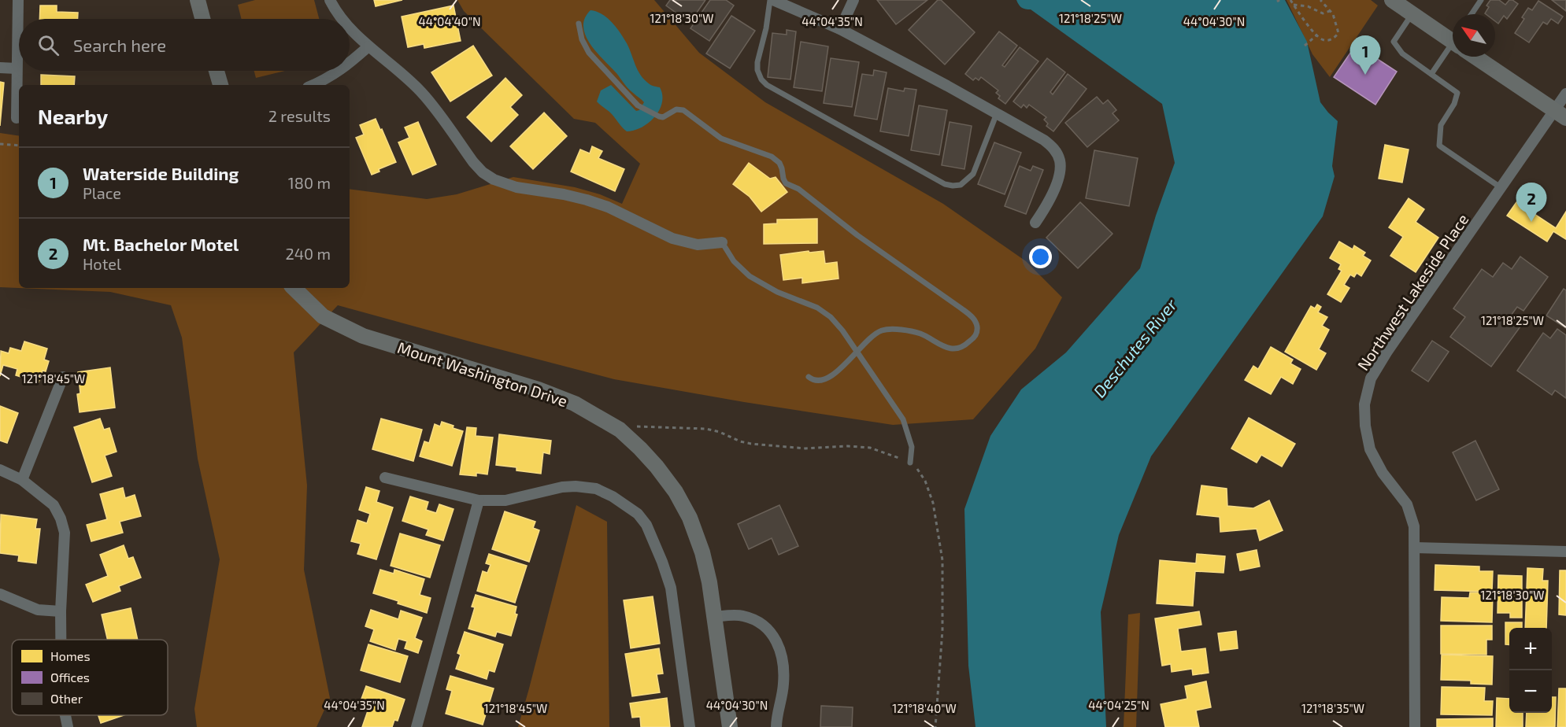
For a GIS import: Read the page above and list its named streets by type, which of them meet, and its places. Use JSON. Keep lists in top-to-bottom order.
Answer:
{
  "streets": {
    "main road": ["Mount Washington Drive"],
    "street": ["Northwest Lakeside Place"]
  },
  "water": ["Deschutes River"],
  "legend": ["Homes", "Offices", "Other"],
  "north": "top left",
  "page": {
    "search": "Search here",
    "pins": ["1", "2"],
    "heading": ["Nearby", "2 results"],
    "list": [
      {
        "mark": "1",
        "name": "Waterside Building",
        "note": "Place",
        "value": "180 m"
      },
      {
        "mark": "2",
        "name": "Mt. Bachelor Motel",
        "note": "Hotel",
        "value": "240 m"
      }
    ],
    "map_buttons": ["+", "−"]
  },
  "coordinates": [
    "121°18'30\"W",
    "121°18'25\"W",
    "44°04'40\"N",
    "44°04'35\"N",
    "44°04'30\"N",
    "121°18'45\"W",
    "44°04'25\"N",
    "121°18'40\"W",
    "121°18'35\"W"
  ]
}
